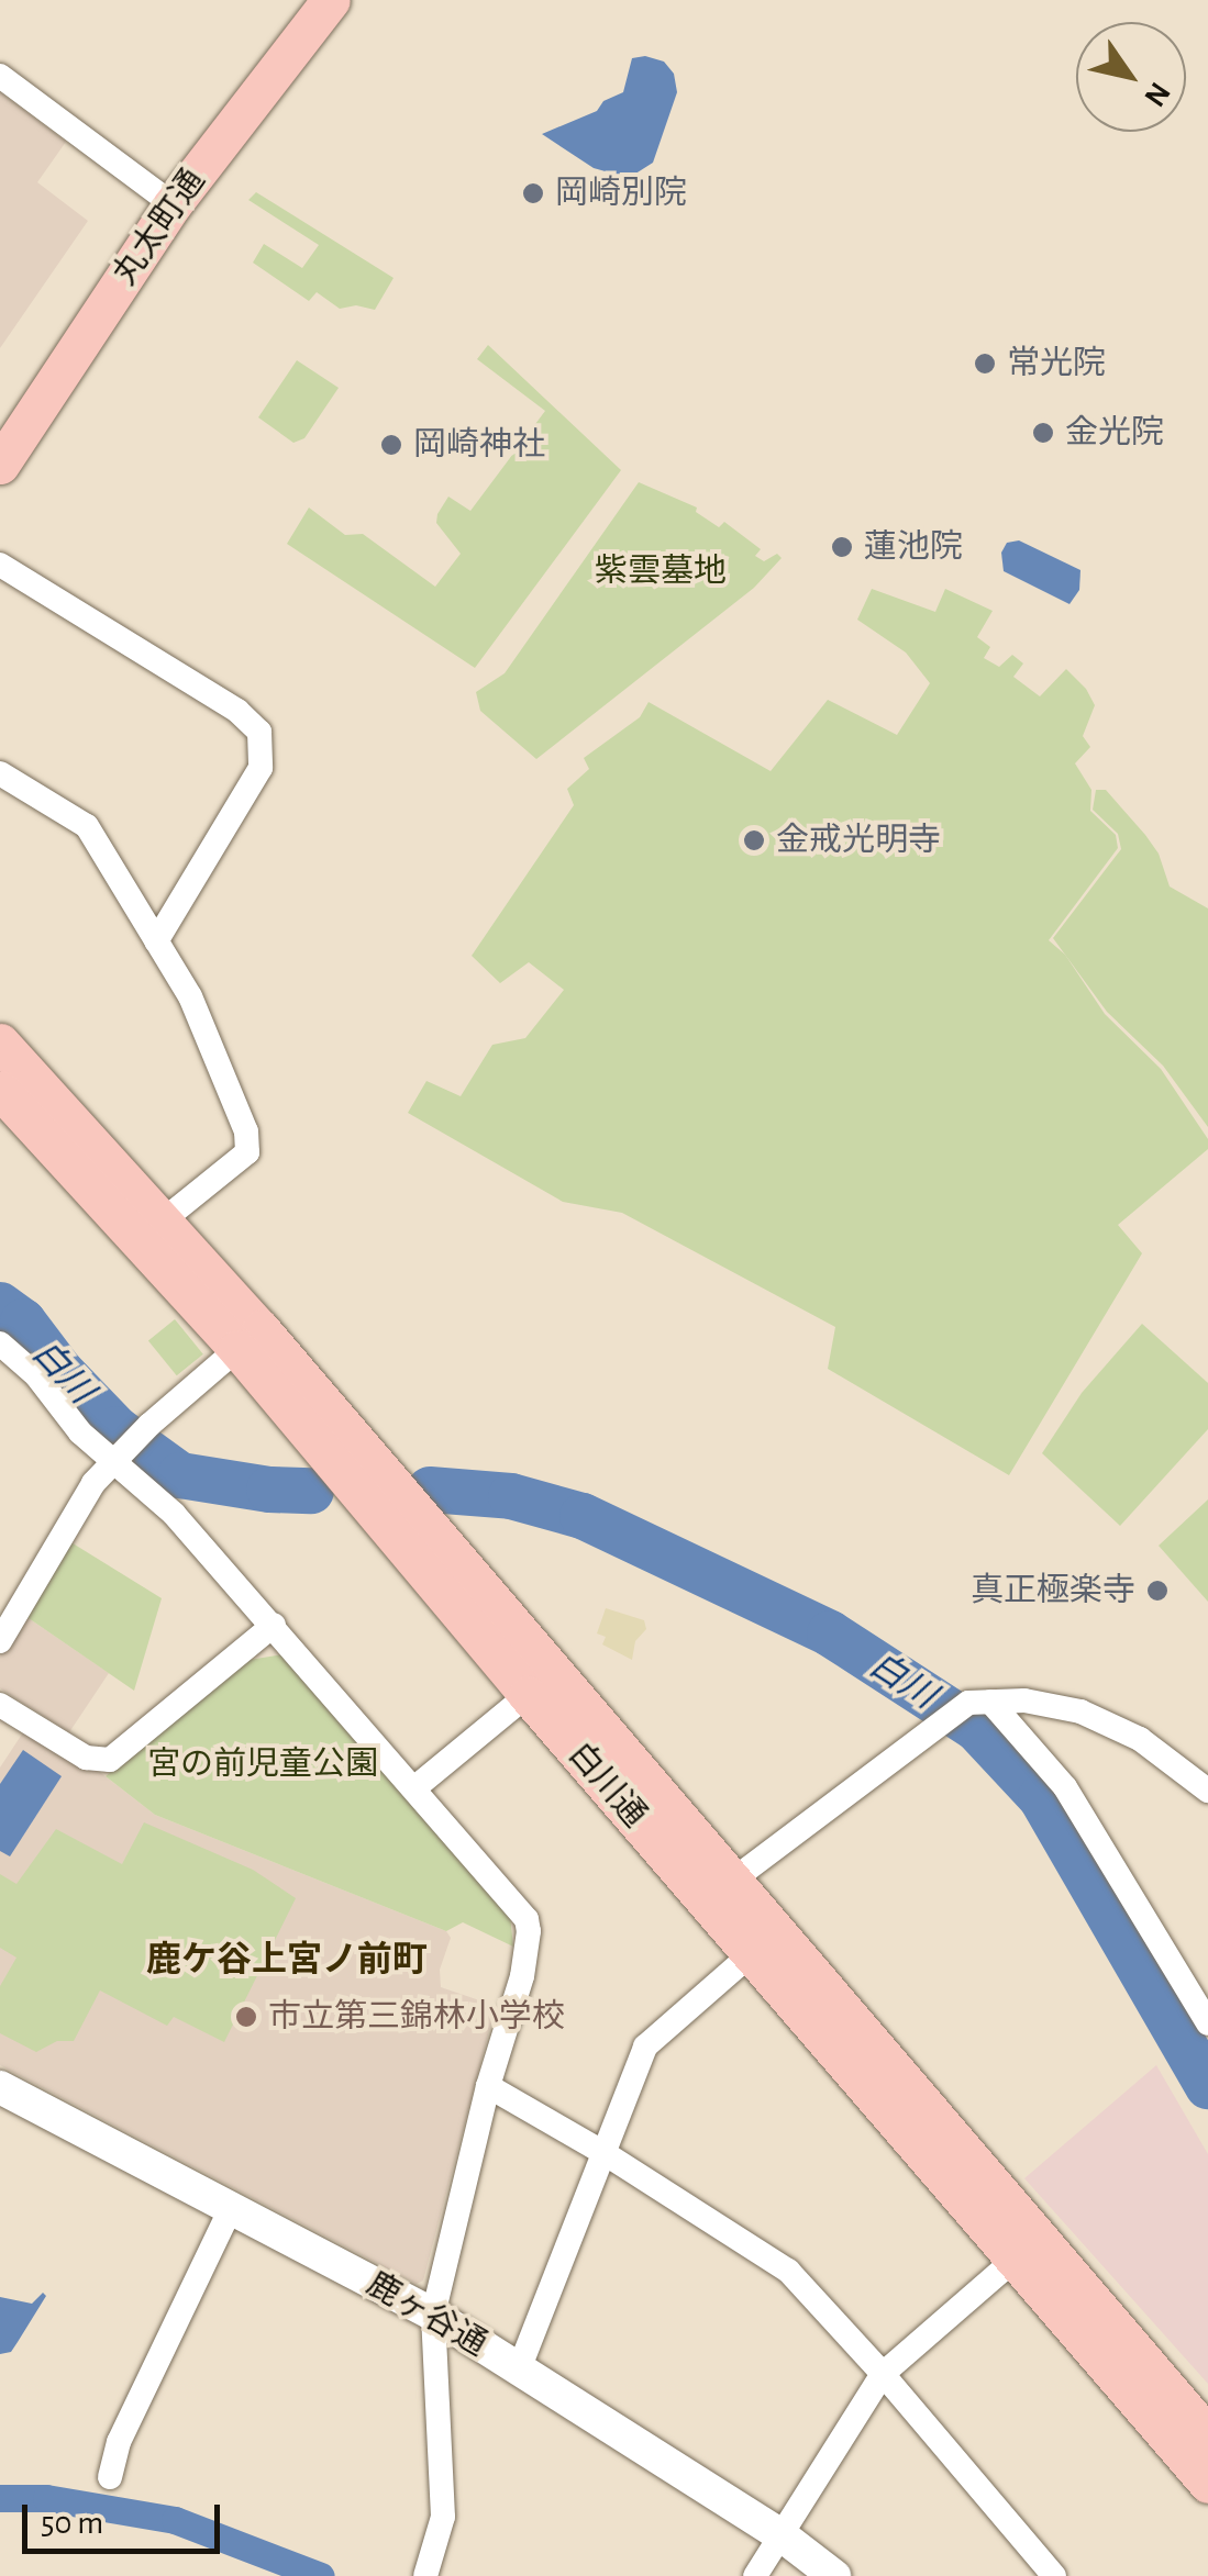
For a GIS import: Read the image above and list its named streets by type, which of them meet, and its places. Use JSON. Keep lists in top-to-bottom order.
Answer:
{
  "streets": {
    "main road": ["丸太町通", "白川通"],
    "street": ["鹿ヶ谷通"]
  },
  "districts": ["鹿ケ谷上宮ノ前町"],
  "water": ["白川"],
  "parks": ["紫雲墓地", "宮の前児童公園"],
  "places": [
    "岡崎別院",
    "常光院",
    "金光院",
    "岡崎神社",
    "蓮池院",
    "金戒光明寺",
    "真正極楽寺",
    "市立第三錦林小学校"
  ],
  "scale_bar": "50 m",
  "north": "bottom right"
}
